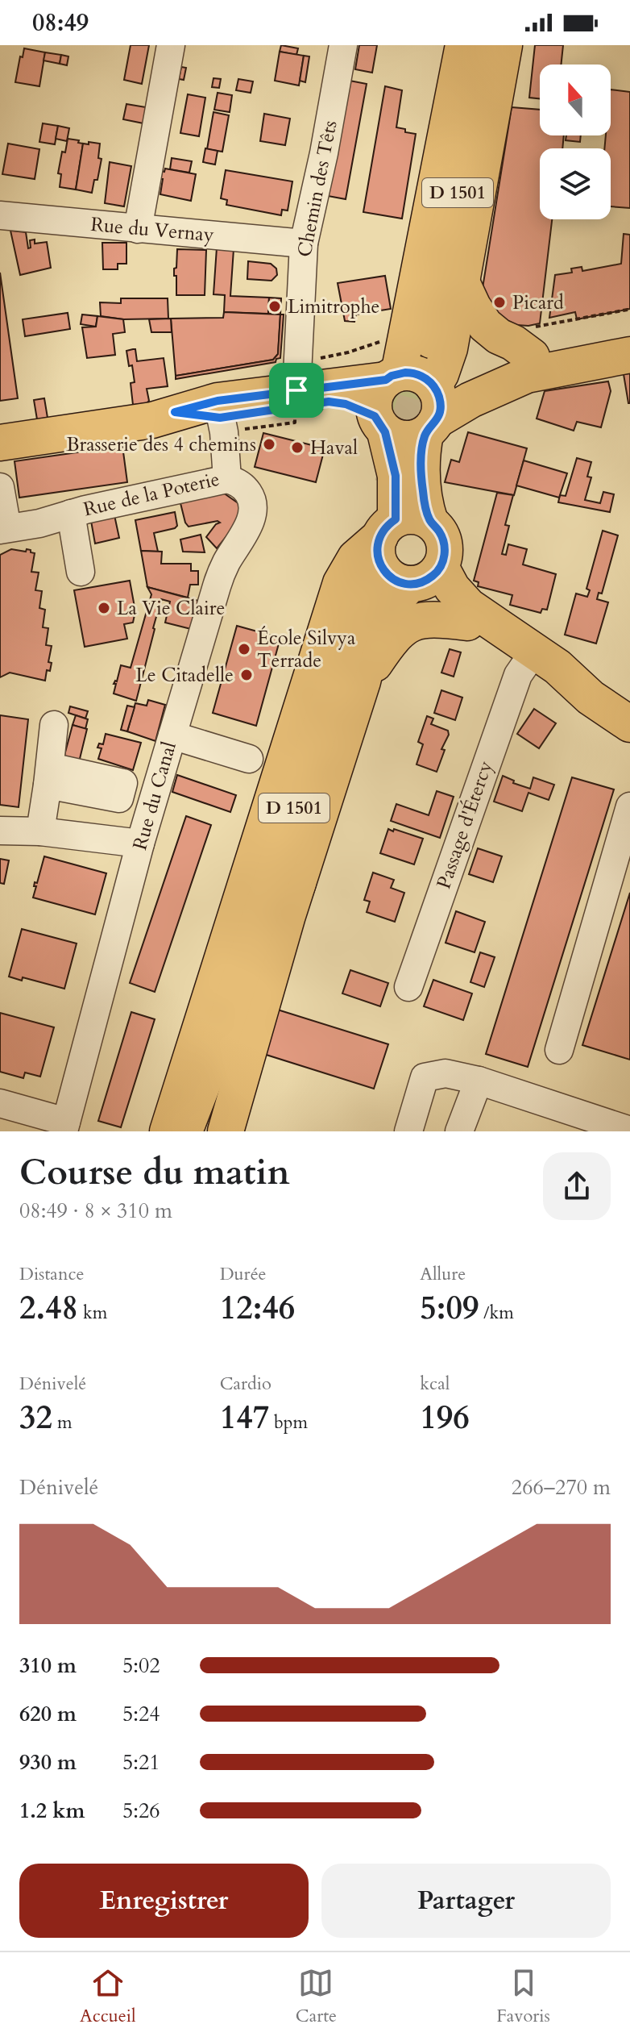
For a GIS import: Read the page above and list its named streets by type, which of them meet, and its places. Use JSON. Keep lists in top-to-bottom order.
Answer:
{
  "streets": {
    "main road": ["D 1501"],
    "street": [
      "Chemin des Têts",
      "Rue du Vernay",
      "Rue de la Poterie",
      "Rue du Canal",
      "Passage d'Étercy"
    ]
  },
  "crossings": [
    ["Chemin des Têts", "Rue du Vernay"],
    ["Rue de la Poterie", "Rue du Canal"]
  ],
  "places": [
    "Picard",
    "Limitrophe",
    "Brasserie des 4 chemins",
    "Haval",
    "La Vie Claire",
    "École Silvya Terrade",
    "Le Citadelle"
  ],
  "north": "top",
  "page": {
    "status": "08:49",
    "heading": ["Course du matin", "08:49 · 8 × 310 m"],
    "stats": [
      ["Distance", "2.48 km"],
      ["Durée", "12:46"],
      ["Allure", "5:09 /km"],
      ["Dénivelé", "32 m"],
      ["Cardio", "147 bpm"],
      ["kcal", "196"]
    ],
    "chart": ["Dénivelé", "266–270 m"],
    "list": [
      {
        "name": "310 m",
        "note": "5:02"
      },
      {
        "name": "620 m",
        "note": "5:24"
      },
      {
        "name": "930 m",
        "note": "5:21"
      },
      {
        "name": "1.2 km",
        "note": "5:26"
      }
    ],
    "buttons": ["Enregistrer", "Partager"],
    "tabs": ["Accueil", "Carte", "Favoris"]
  }
}
